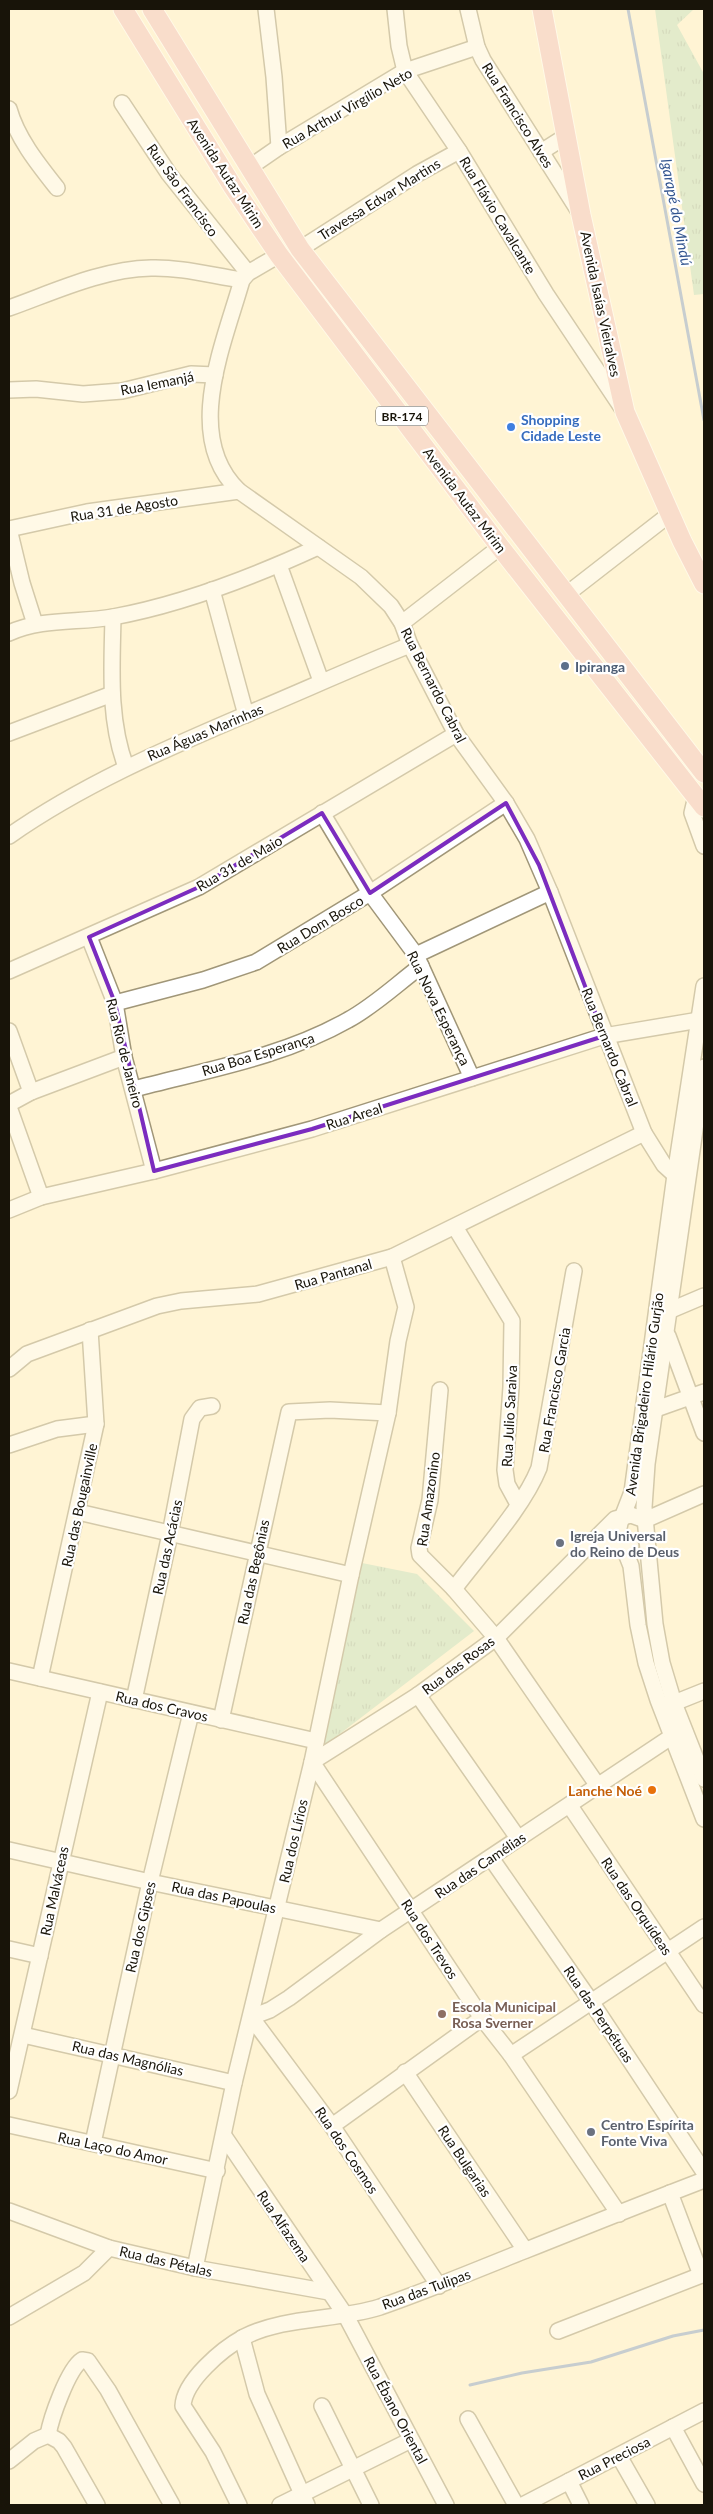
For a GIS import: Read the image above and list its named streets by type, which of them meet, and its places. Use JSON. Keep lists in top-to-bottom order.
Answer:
{
  "streets": {
    "main road": ["Avenida Autaz Mirim", "Avenida Isaías Vieiralves", "BR-174"],
    "street": [
      "Rua Arthur Virgílio Neto",
      "Rua Francisco Alves",
      "Rua São Francisco",
      "Travessa Edvar Martins",
      "Rua Flávio Cavalcante",
      "Rua Iemanjá",
      "Rua 31 de Agosto",
      "Rua Bernardo Cabral",
      "Rua Águas Marinhas",
      "Rua 31 de Maio",
      "Rua Dom Bosco",
      "Rua Nova Esperança",
      "Rua Rio de Janeiro",
      "Rua Boa Esperança",
      "Rua Areal",
      "Rua Pantanal",
      "Rua Francisco Garcia",
      "Avenida Brigadeiro Hilário Gurjão",
      "Rua Julio Saraiva",
      "Rua Amazonino",
      "Rua das Bougainville",
      "Rua das Acácias",
      "Rua das Begônias",
      "Rua das Rosas",
      "Rua dos Cravos",
      "Rua dos Lírios",
      "Rua das Camélias",
      "Rua Malváceas",
      "Rua das Papoulas",
      "Rua das Orquídeas",
      "Rua dos Gipses",
      "Rua dos Trevos",
      "Rua das Perpétuas",
      "Rua das Magnólias",
      "Rua Laço do Amor",
      "Rua dos Cosmos",
      "Rua Bulgarias",
      "Rua Alfazema",
      "Rua das Pétalas",
      "Rua das Tulipas",
      "Rua Ébano Oriental",
      "Rua Preciosa"
    ]
  },
  "crossings": [
    ["Rua Arthur Virgílio Neto", "Rua Francisco Alves"],
    ["Rua Arthur Virgílio Neto", "Avenida Autaz Mirim"],
    ["Rua Arthur Virgílio Neto", "Rua Flávio Cavalcante"],
    ["Rua Francisco Alves", "Avenida Isaías Vieiralves"],
    ["Avenida Autaz Mirim", "Travessa Edvar Martins"],
    ["Rua São Francisco", "Rua Bernardo Cabral"],
    ["Travessa Edvar Martins", "Rua Flávio Cavalcante"],
    ["Rua Flávio Cavalcante", "Avenida Isaías Vieiralves"],
    ["Rua Iemanjá", "Rua Bernardo Cabral"],
    ["Rua 31 de Agosto", "Rua Bernardo Cabral"],
    ["Rua Bernardo Cabral", "Rua Águas Marinhas"],
    ["Rua Bernardo Cabral", "Rua 31 de Maio"],
    ["Rua Bernardo Cabral", "Rua Dom Bosco"],
    ["Rua Bernardo Cabral", "Rua Boa Esperança"],
    ["Rua Bernardo Cabral", "Rua Areal"],
    ["Rua Bernardo Cabral", "Rua Pantanal"],
    ["Rua Bernardo Cabral", "Avenida Brigadeiro Hilário Gurjão"],
    ["Rua 31 de Maio", "Rua Nova Esperança"],
    ["Rua 31 de Maio", "Rua Rio de Janeiro"],
    ["Rua Dom Bosco", "Rua Nova Esperança"],
    ["Rua Dom Bosco", "Rua Rio de Janeiro"],
    ["Rua Nova Esperança", "Rua Boa Esperança"],
    ["Rua Nova Esperança", "Rua Areal"],
    ["Rua Rio de Janeiro", "Rua Boa Esperança"],
    ["Rua Rio de Janeiro", "Rua Areal"],
    ["Rua Areal", "Avenida Brigadeiro Hilário Gurjão"],
    ["Rua Pantanal", "Rua Julio Saraiva"],
    ["Rua Pantanal", "Rua das Bougainville"],
    ["Rua Pantanal", "Rua dos Lírios"],
    ["Rua Francisco Garcia", "Rua Julio Saraiva"],
    ["Avenida Brigadeiro Hilário Gurjão", "Rua das Rosas"],
    ["Avenida Brigadeiro Hilário Gurjão", "Rua das Camélias"],
    ["Rua Amazonino", "Rua das Rosas"],
    ["Rua Amazonino", "Rua das Camélias"],
    ["Rua das Bougainville", "Rua dos Cravos"],
    ["Rua das Acácias", "Rua dos Cravos"],
    ["Rua das Begônias", "Rua dos Cravos"],
    ["Rua das Begônias", "Rua dos Lírios"],
    ["Rua das Rosas", "Rua dos Lírios"],
    ["Rua das Rosas", "Rua dos Trevos"],
    ["Rua dos Cravos", "Rua dos Lírios"],
    ["Rua dos Cravos", "Rua Malváceas"],
    ["Rua dos Cravos", "Rua dos Gipses"],
    ["Rua dos Lírios", "Rua das Camélias"],
    ["Rua dos Lírios", "Rua das Papoulas"],
    ["Rua dos Lírios", "Rua dos Trevos"],
    ["Rua dos Lírios", "Rua das Magnólias"],
    ["Rua dos Lírios", "Rua Laço do Amor"],
    ["Rua dos Lírios", "Rua dos Cosmos"],
    ["Rua dos Lírios", "Rua Alfazema"],
    ["Rua dos Lírios", "Rua das Pétalas"],
    ["Rua das Camélias", "Rua das Papoulas"],
    ["Rua das Camélias", "Rua das Orquídeas"],
    ["Rua das Camélias", "Rua dos Trevos"],
    ["Rua das Camélias", "Rua das Perpétuas"],
    ["Rua das Camélias", "Rua dos Cosmos"],
    ["Rua Malváceas", "Rua das Papoulas"],
    ["Rua Malváceas", "Rua das Magnólias"],
    ["Rua das Papoulas", "Rua dos Gipses"],
    ["Rua dos Gipses", "Rua das Magnólias"],
    ["Rua dos Gipses", "Rua Laço do Amor"],
    ["Rua dos Trevos", "Rua das Tulipas"],
    ["Rua dos Cosmos", "Rua das Tulipas"],
    ["Rua Bulgarias", "Rua das Tulipas"],
    ["Rua Alfazema", "Rua das Pétalas"],
    ["Rua Alfazema", "Rua das Tulipas"],
    ["Rua Alfazema", "Rua Ébano Oriental"],
    ["Rua das Tulipas", "Rua Ébano Oriental"]
  ],
  "water": ["Igarapé do Mindú"],
  "places": [
    "Shopping Cidade Leste",
    "Ipiranga",
    "Igreja Universal do Reino de Deus",
    "Lanche Noé",
    "Escola Municipal Rosa Sverner",
    "Centro Espírita Fonte Viva"
  ]
}
